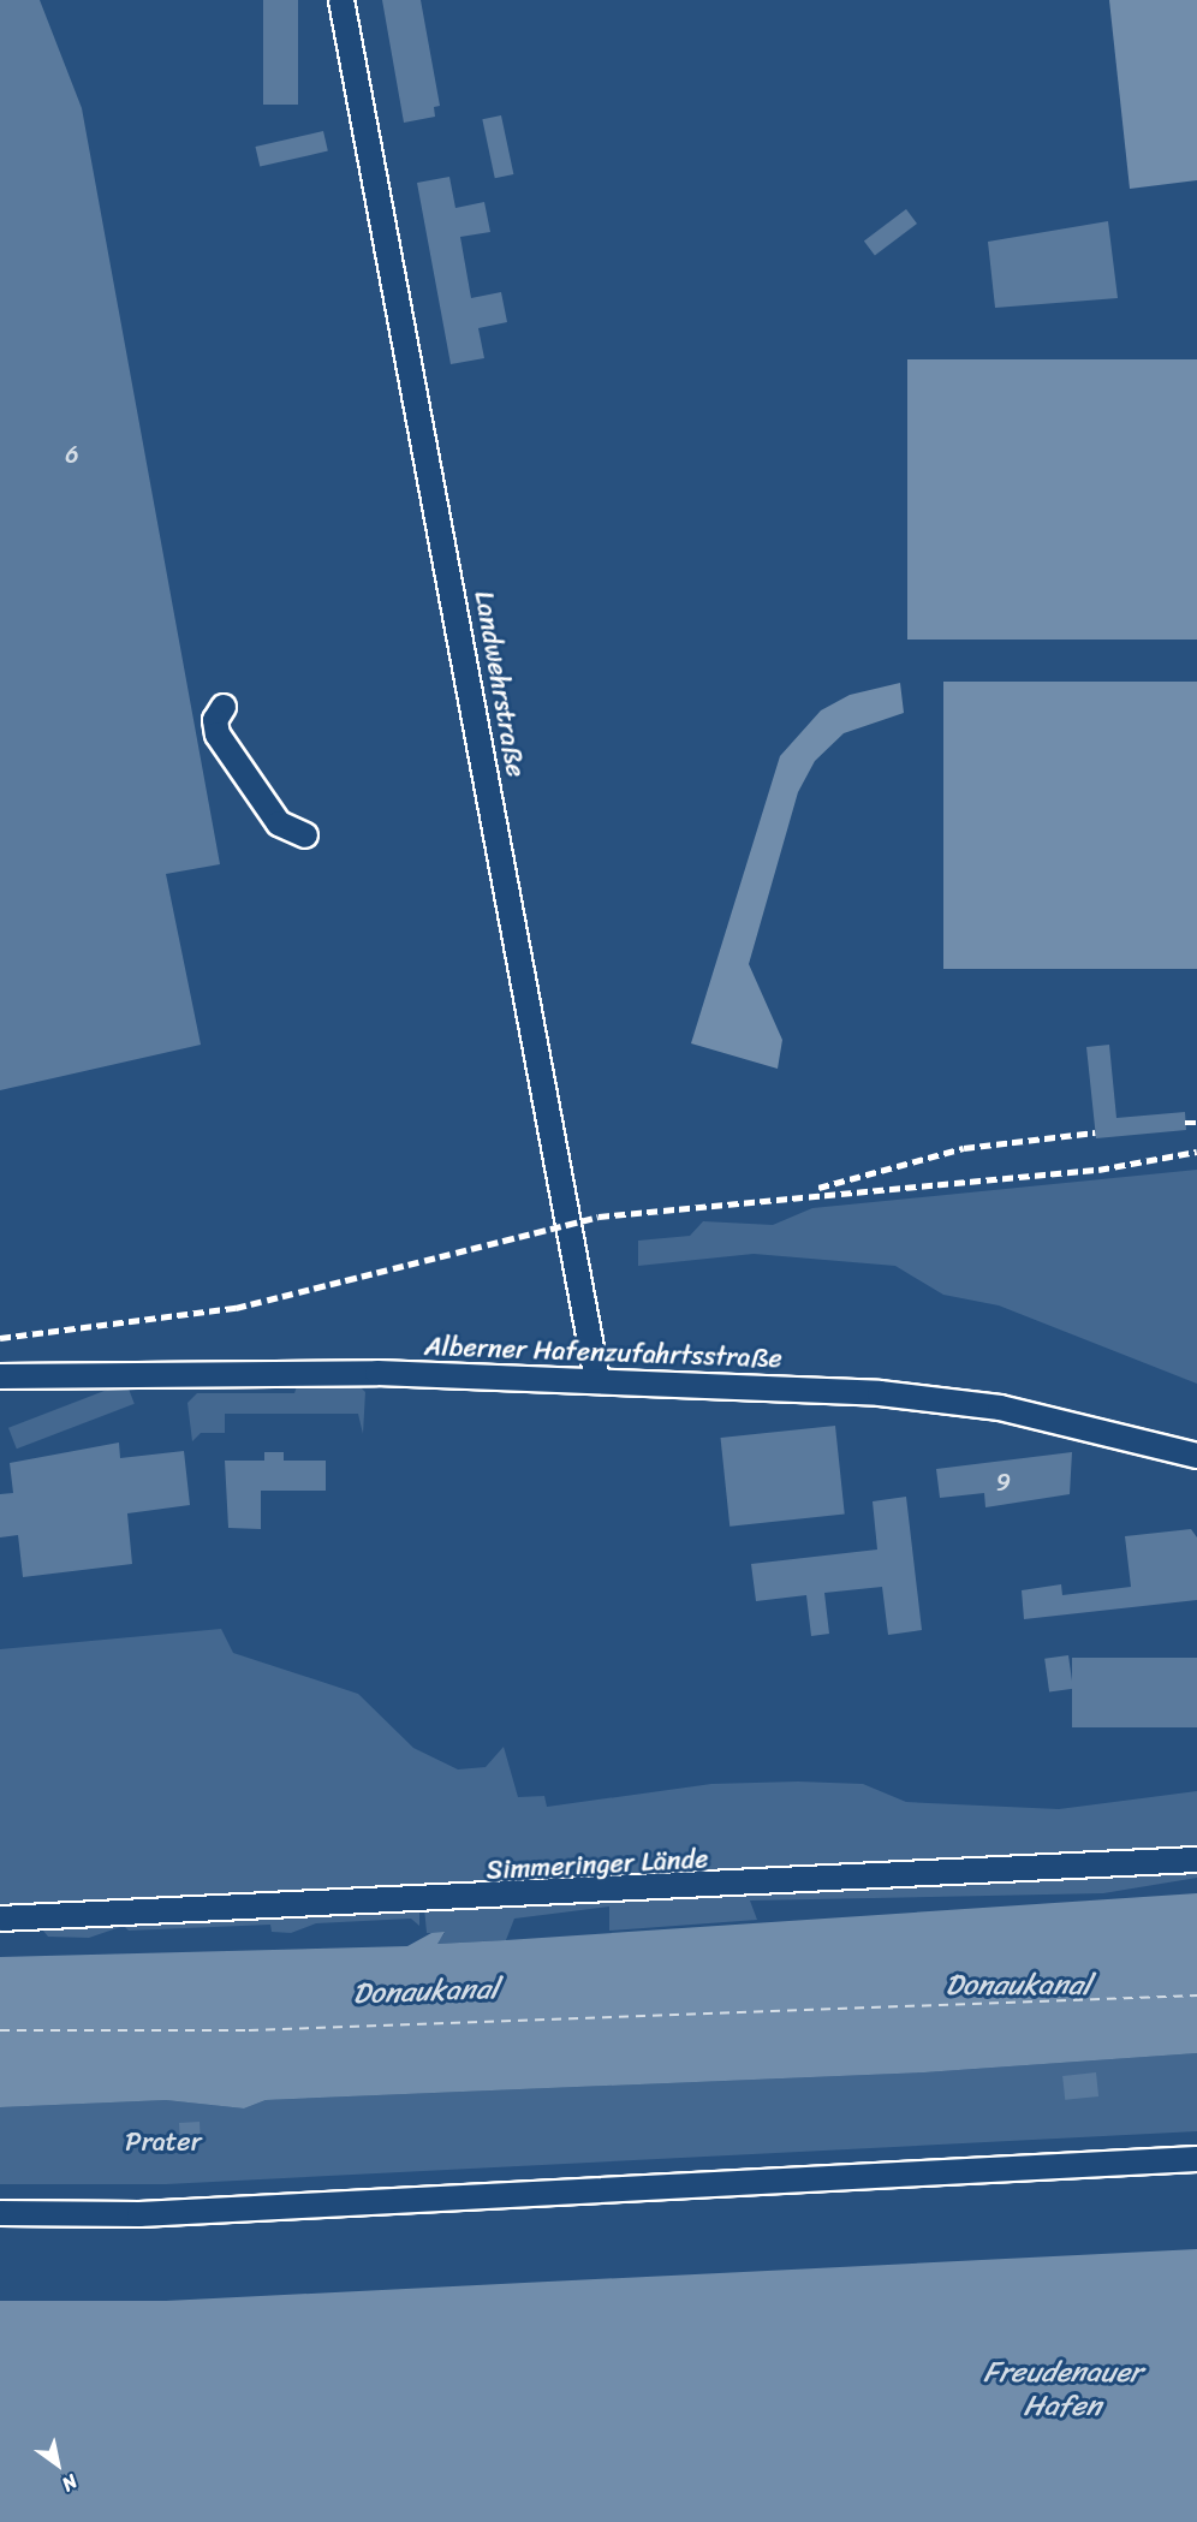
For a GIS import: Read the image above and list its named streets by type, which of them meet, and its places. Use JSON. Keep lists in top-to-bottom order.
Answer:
{
  "streets": {
    "street": ["Landwehrstraße", "Alberner Hafenzufahrtsstraße", "Simmeringer Lände"]
  },
  "crossings": [
    ["Landwehrstraße", "Alberner Hafenzufahrtsstraße"]
  ],
  "water": ["Donaukanal", "Freudenauer Hafen"],
  "parks": ["Prater"],
  "house_numbers": ["6", "9"],
  "north": "bottom right"
}
